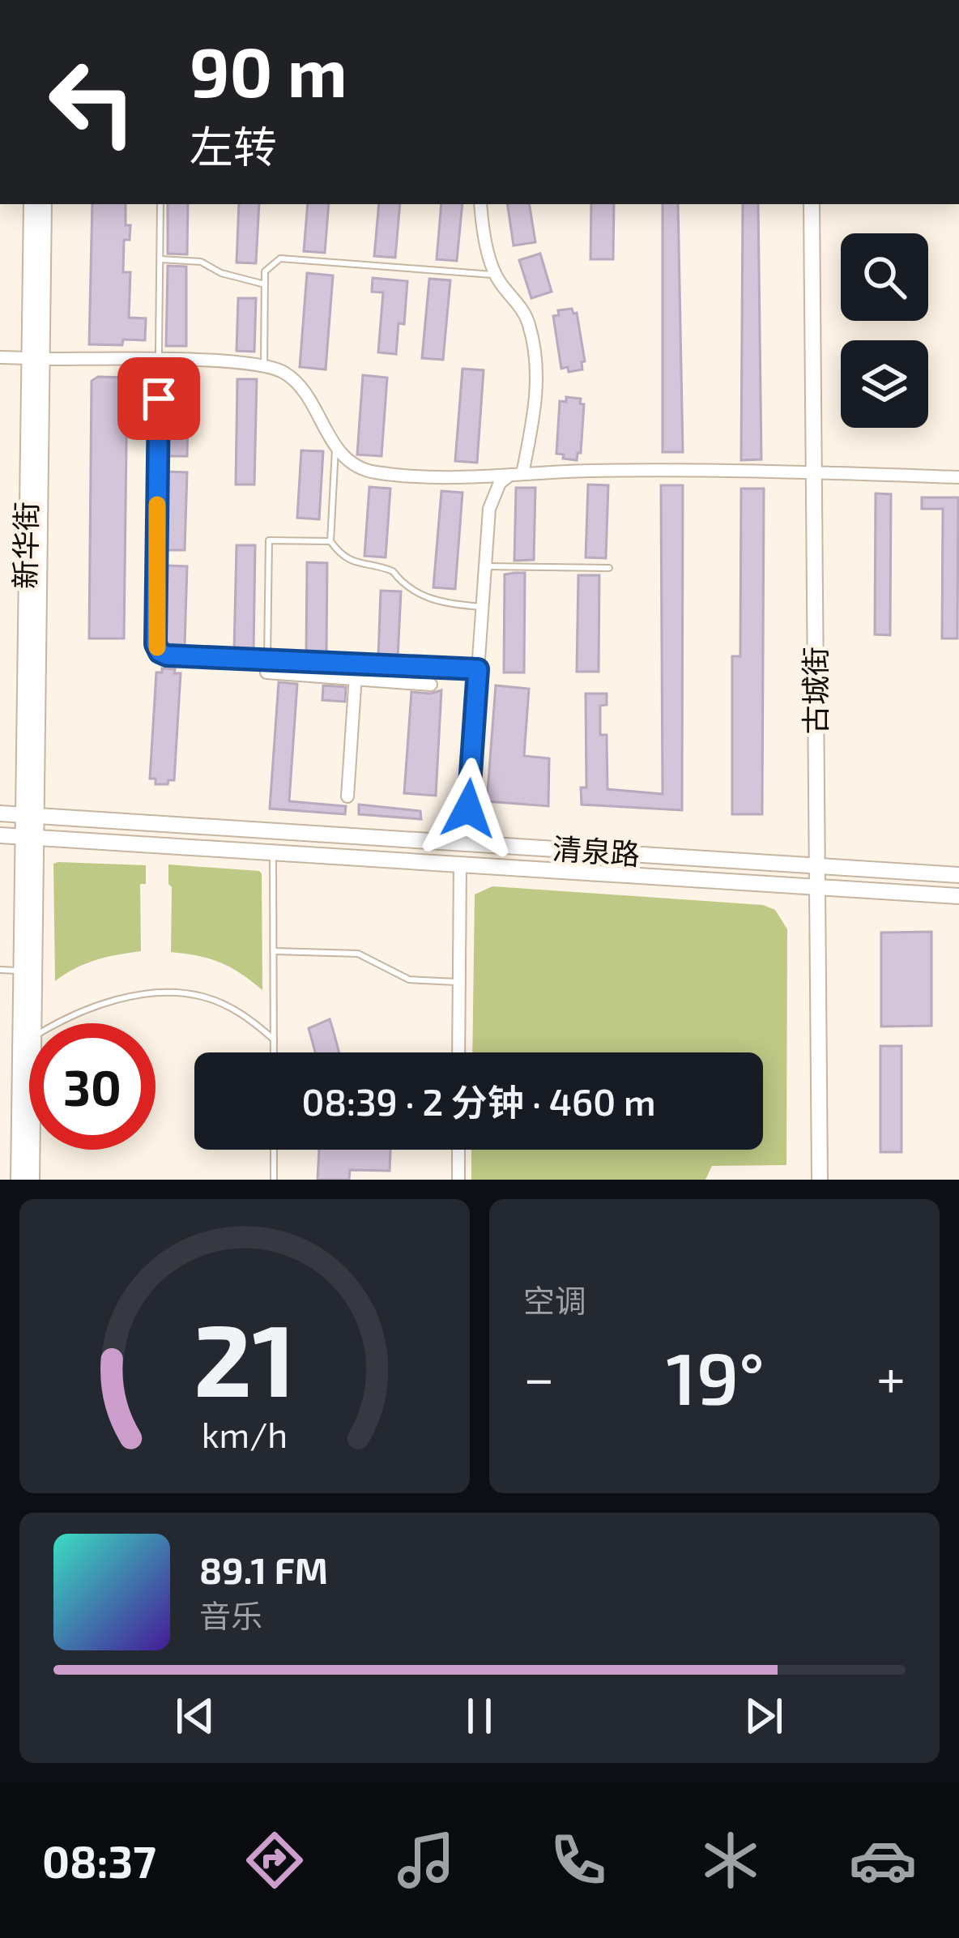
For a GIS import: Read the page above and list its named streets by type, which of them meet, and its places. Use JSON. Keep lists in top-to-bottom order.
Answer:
{
  "streets": {
    "street": ["新华街", "古城街", "清泉路"]
  },
  "crossings": [
    ["新华街", "清泉路"],
    ["古城街", "清泉路"]
  ],
  "page": {
    "turn": ["90 m", "左转"],
    "limit": "30",
    "trip": "08:39 · 2 分钟 · 460 m",
    "tile": "空调",
    "heat": ["−", "19°", "+"],
    "song": ["89.1 FM", "音乐"],
    "tabs": "08:37",
    "gauge": ["21", "km/h"]
  }
}
